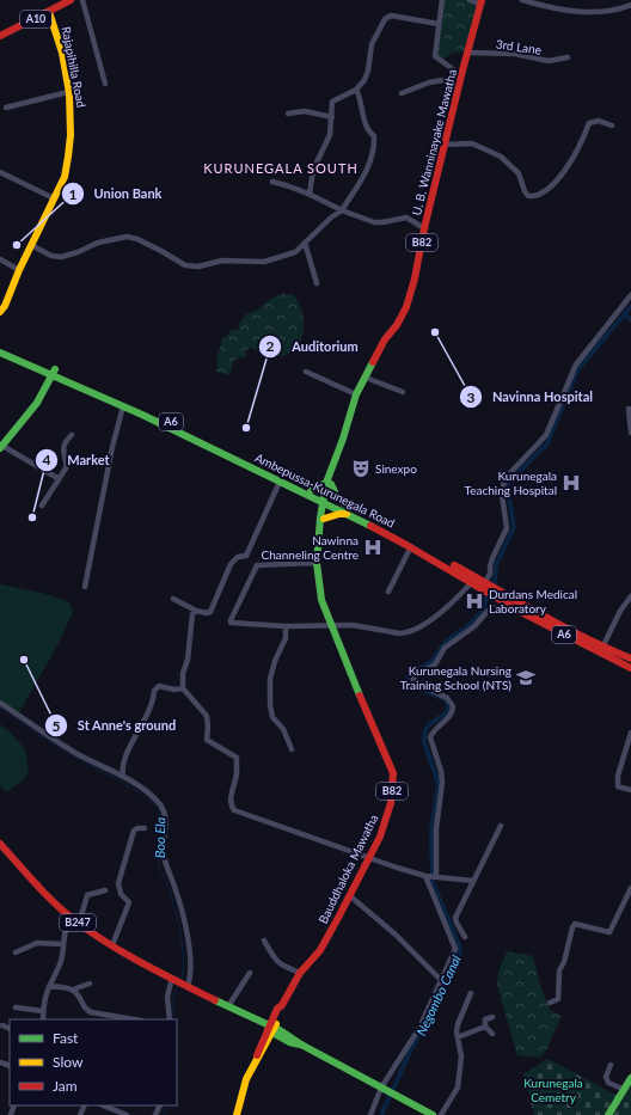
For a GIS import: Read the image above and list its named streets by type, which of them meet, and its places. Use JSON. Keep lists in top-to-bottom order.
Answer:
{
  "streets": {
    "main road": [
      "A10",
      "Rajapihilla Road",
      "U. B. Wanninayake Mawatha",
      "B82",
      "A6",
      "Ambepussa-Kurunegala Road",
      "Bauddhaloka Mawatha",
      "B247"
    ],
    "street": ["3rd Lane"]
  },
  "crossings": [
    ["A10", "Rajapihilla Road"],
    ["3rd Lane", "U. B. Wanninayake Mawatha"],
    ["U. B. Wanninayake Mawatha", "Ambepussa-Kurunegala Road"],
    ["U. B. Wanninayake Mawatha", "Bauddhaloka Mawatha"],
    ["B82", "Bauddhaloka Mawatha"],
    ["B82", "B247"],
    ["Ambepussa-Kurunegala Road", "Bauddhaloka Mawatha"],
    ["Bauddhaloka Mawatha", "B247"]
  ],
  "districts": ["KURUNEGALA SOUTH"],
  "water": ["Boo Ela", "Negombo Canal"],
  "parks": ["Kurunegala Cemetry"],
  "places": {
    "other": [
      "Union Bank",
      "Navinna Hospital",
      "Auditorium",
      "Market",
      "St Anne's ground"
    ],
    "theatre": ["Sinexpo"],
    "hospital": ["Kurunegala Teaching Hospital", "Nawinna Channeling Centre", "Durdans Medical Laboratory"],
    "school or university": ["Kurunegala Nursing Training School (NTS)"]
  },
  "legend": ["Fast", "Slow", "Jam"]
}
